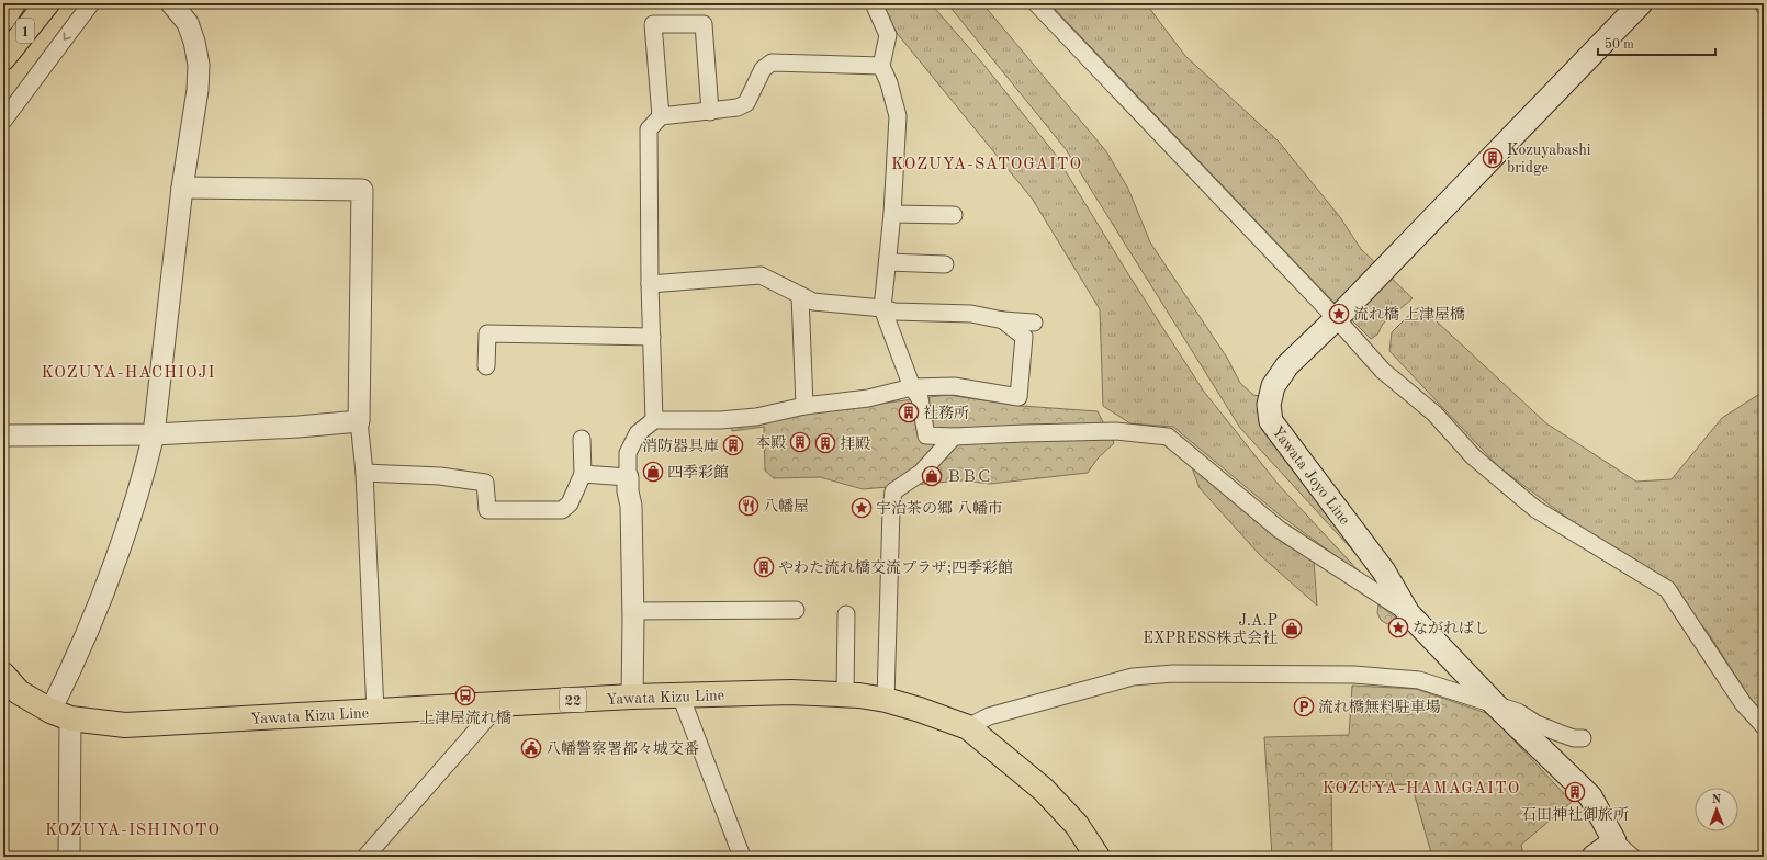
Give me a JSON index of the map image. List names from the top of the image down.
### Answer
{
  "streets": {
    "main road": [
      "1",
      "Yawata Joyo Line",
      "Yawata Kizu Line",
      "22"
    ]
  },
  "districts": [
    "KOZUYA-SATOGAITO",
    "KOZUYA-HACHIOJI",
    "KOZUYA-HAMAGAITO",
    "KOZUYA-ISHINOTO"
  ],
  "places": {
    "building": [
      "Kozuyabashi bridge",
      "社務所",
      "本殿",
      "拝殿",
      "消防器具庫",
      "やわた流れ橋交流プラザ;四季彩館",
      "石田神社御旅所"
    ],
    "place": ["流れ橋 上津屋橋", "宇治茶の郷 八幡市", "ながればし"],
    "shop": ["四季彩館", "ＢＢＣ", "J.A.P EXPRESS株式会社"],
    "restaurant": ["八幡屋"],
    "bus stop": ["上津屋流れ橋"],
    "parking": ["流れ橋無料駐車場"],
    "public building": ["八幡警察署都々城交番"]
  },
  "scale_bar": "50 m",
  "north": "top"
}
